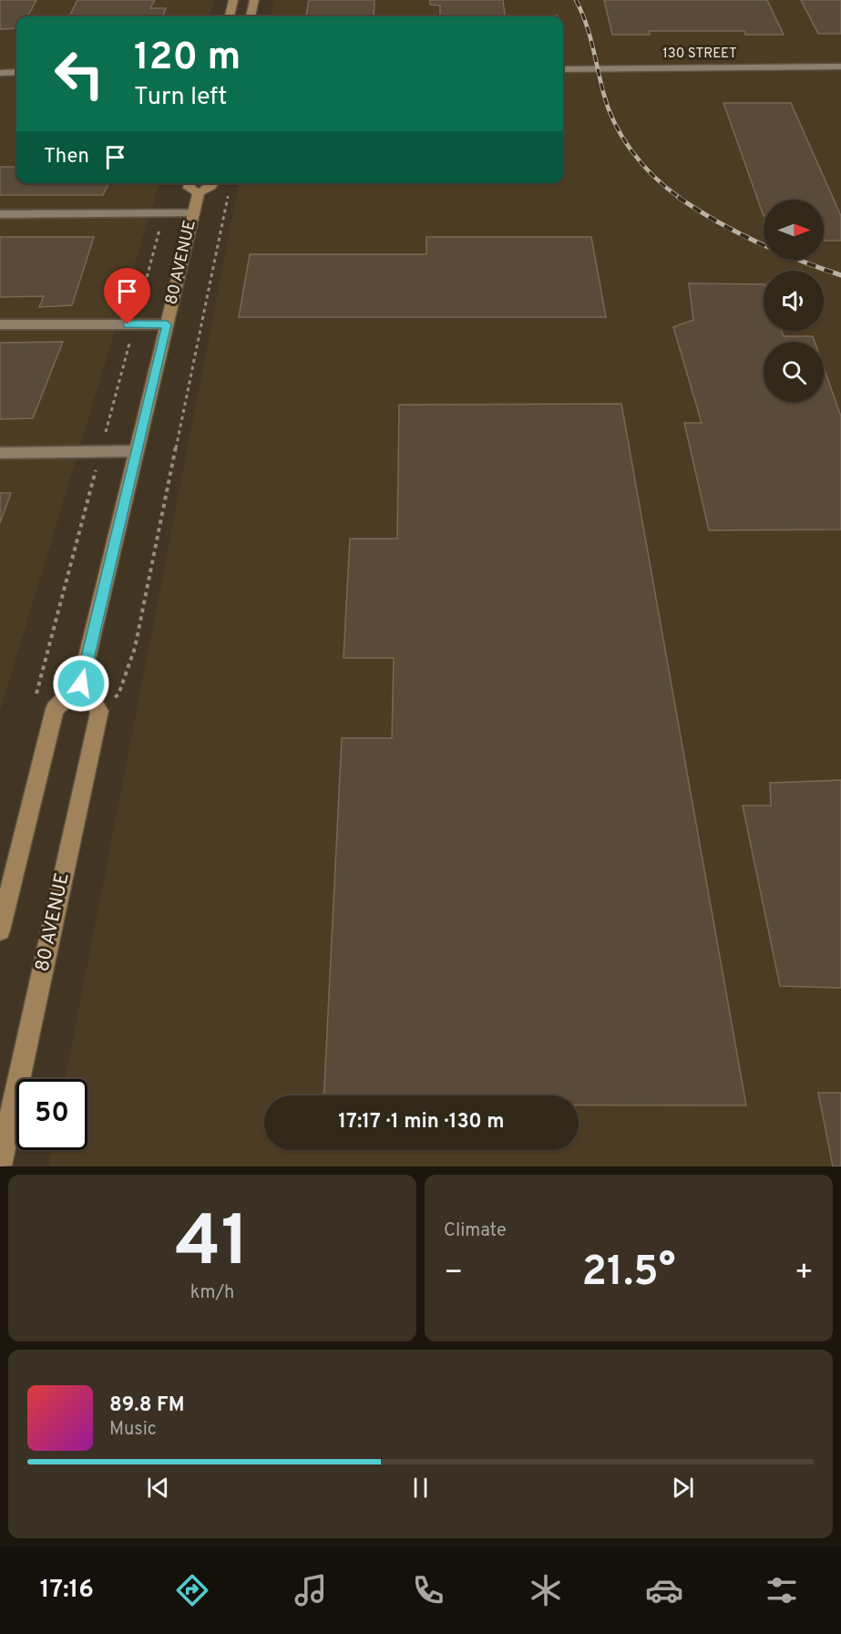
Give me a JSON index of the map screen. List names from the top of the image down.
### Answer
{
  "streets": {
    "main road": ["80 AVENUE"],
    "street": ["130 STREET"]
  },
  "north": "right",
  "page": {
    "turn": ["120 m", "Turn left"],
    "then": "Then",
    "limit": "50",
    "trip": "17:17 · 1 min · 130 m",
    "tile": [
      ["41", "km/h"],
      "Climate"
    ],
    "heat": ["−", "21.5°", "+"],
    "song": ["89.8 FM", "Music"],
    "tabs": "17:16"
  }
}
